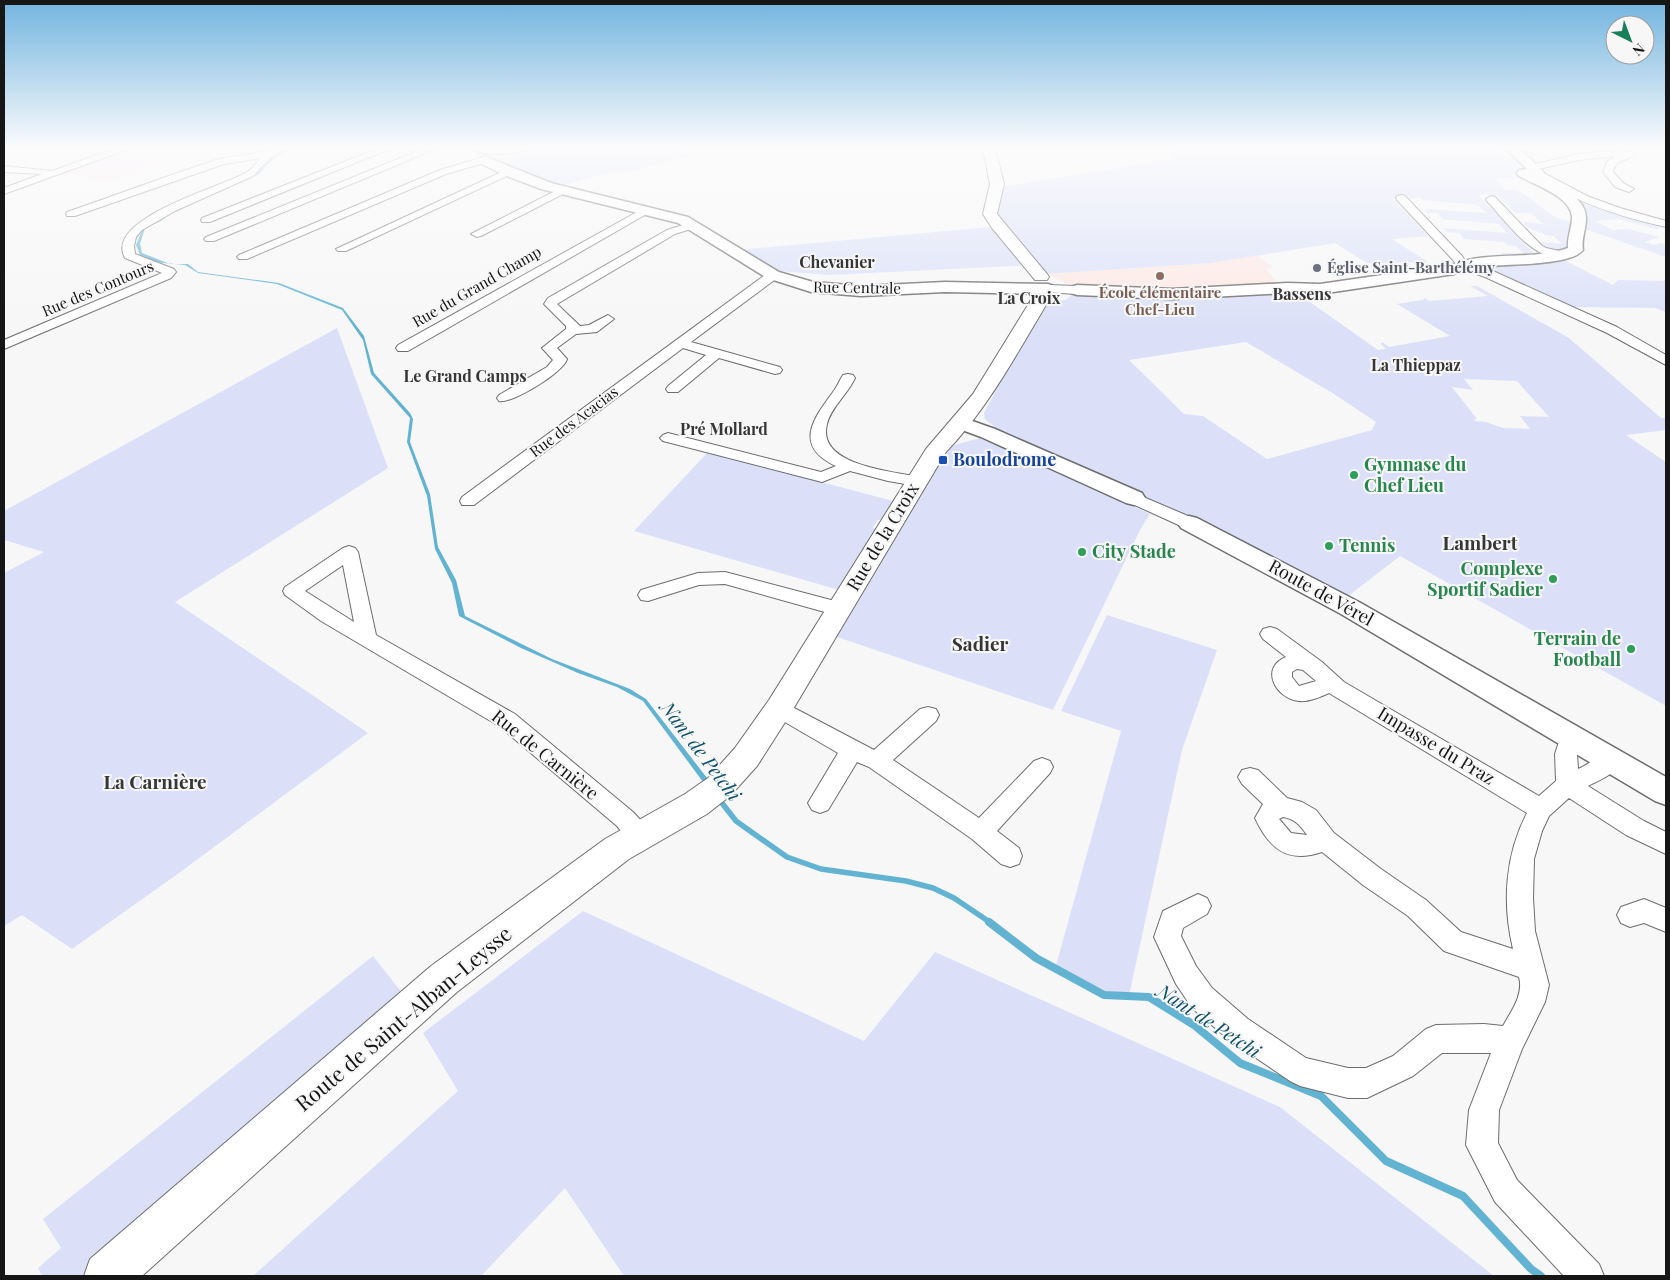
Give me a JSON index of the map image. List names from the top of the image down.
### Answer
{
  "streets": {
    "main road": ["Rue de la Croix", "Route de Saint-Alban-Leysse"],
    "street": [
      "Rue du Grand Champ",
      "Rue Centrale",
      "Rue des Contours",
      "Rue des Acacias",
      "Route de Vérel",
      "Impasse du Praz",
      "Rue de Carnière"
    ]
  },
  "crossings": [
    ["Rue du Grand Champ", "Rue Centrale"],
    ["Rue Centrale", "Rue des Acacias"],
    ["Rue Centrale", "Rue de la Croix"],
    ["Rue de la Croix", "Route de Vérel"],
    ["Rue de la Croix", "Route de Saint-Alban-Leysse"],
    ["Rue de Carnière", "Route de Saint-Alban-Leysse"]
  ],
  "districts": [
    "Chevanier",
    "Bassens",
    "La Croix",
    "La Thieppaz",
    "Le Grand Camps",
    "Pré Mollard",
    "Lambert",
    "Sadier",
    "La Carnière"
  ],
  "water": ["Nant de Petchi"],
  "places": {
    "other": [
      "Église Saint-Barthélémy",
      "École élémentaire Chef-Lieu",
      "Gymnase du Chef Lieu",
      "Tennis",
      "City Stade",
      "Complexe Sportif Sadier",
      "Terrain de Football"
    ],
    "transit": ["Boulodrome"]
  },
  "north": "bottom right"
}
